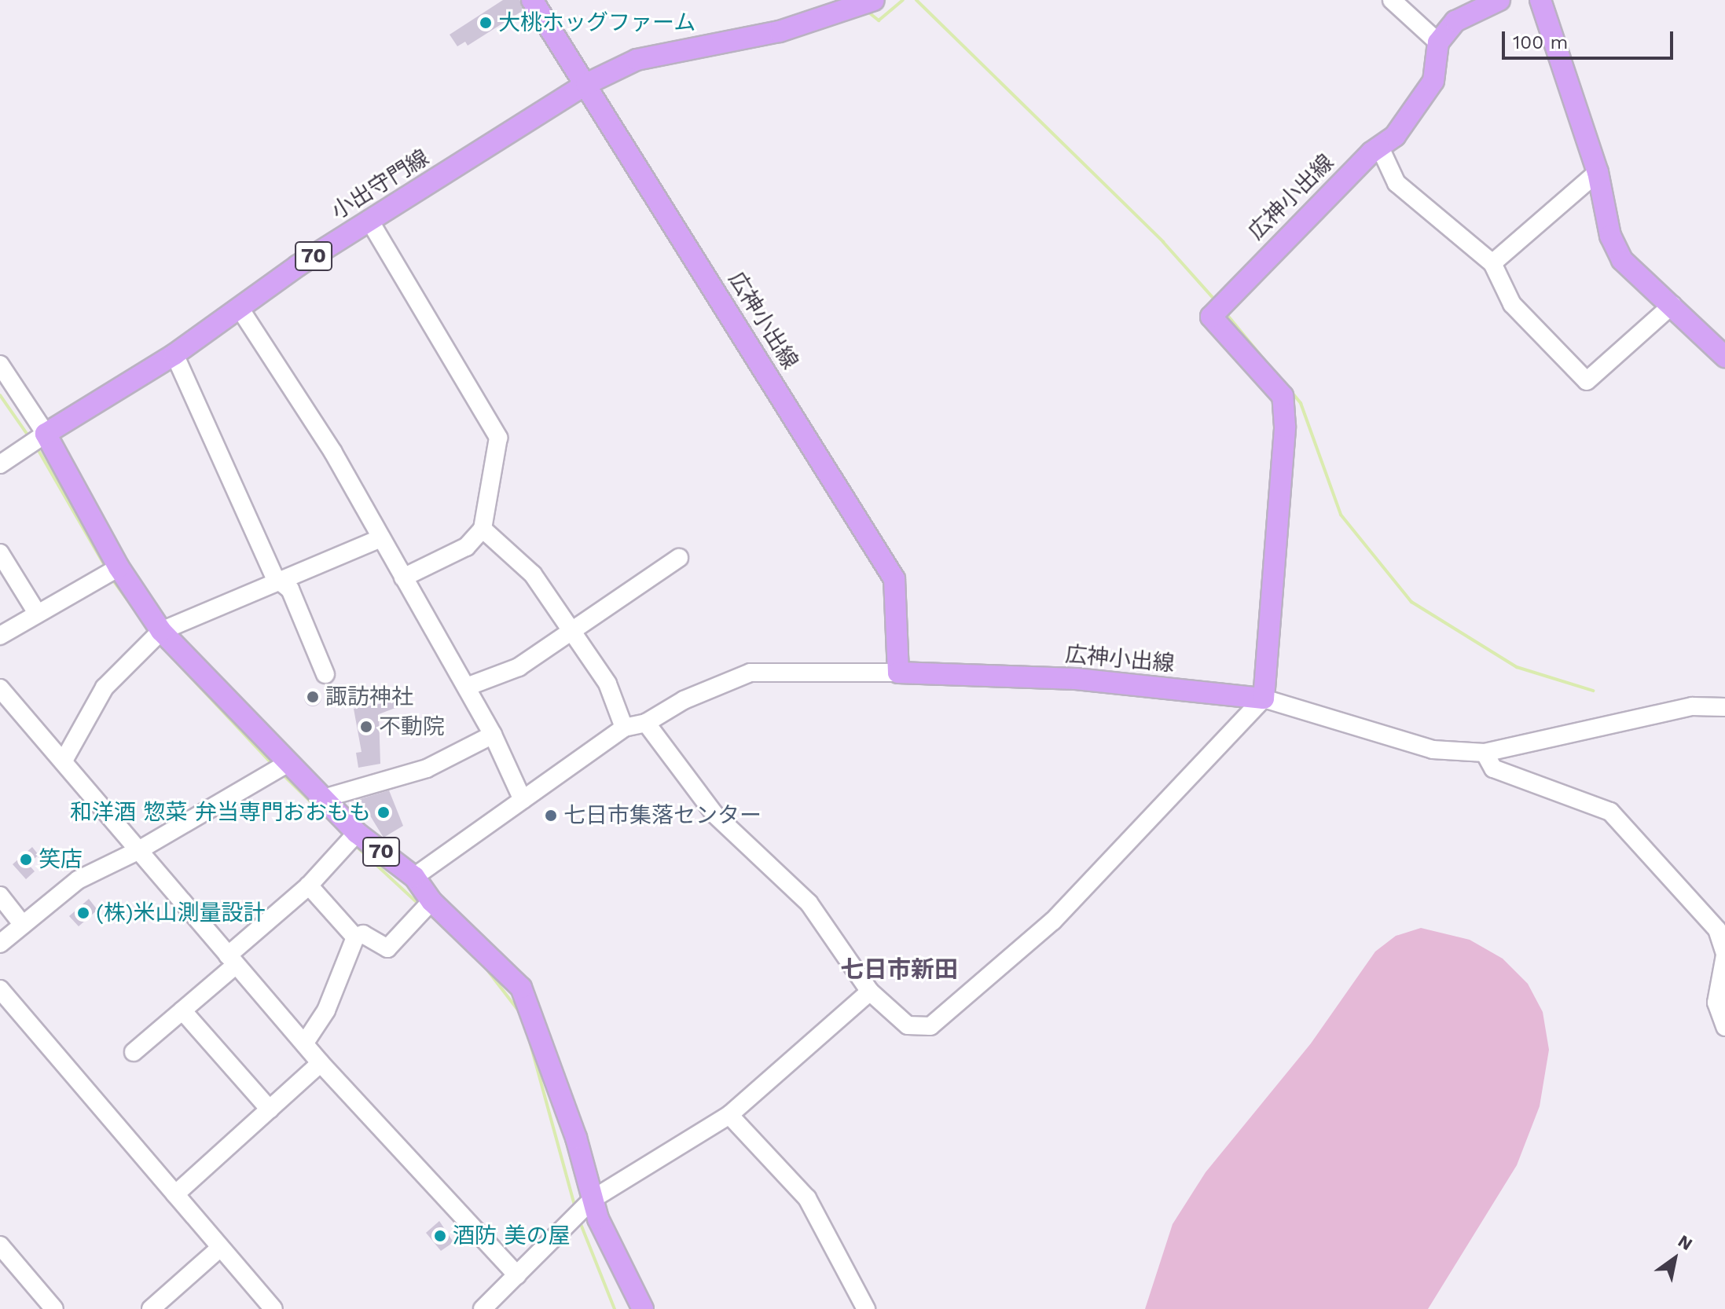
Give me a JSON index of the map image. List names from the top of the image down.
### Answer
{
  "streets": {
    "main road": ["小出守門線", "広神小出線", "70"]
  },
  "crossings": [
    ["小出守門線", "広神小出線"],
    ["小出守門線", "70"],
    ["広神小出線", "70"]
  ],
  "districts": ["七日市新田"],
  "places": [
    "大桃ホッグファーム",
    "諏訪神社",
    "不動院",
    "和洋酒 惣菜 弁当専門おおもも",
    "七日市集落センター",
    "笑店",
    "(株)米山測量設計",
    "酒防 美の屋"
  ],
  "scale_bar": "100 m",
  "north": "top right"
}
